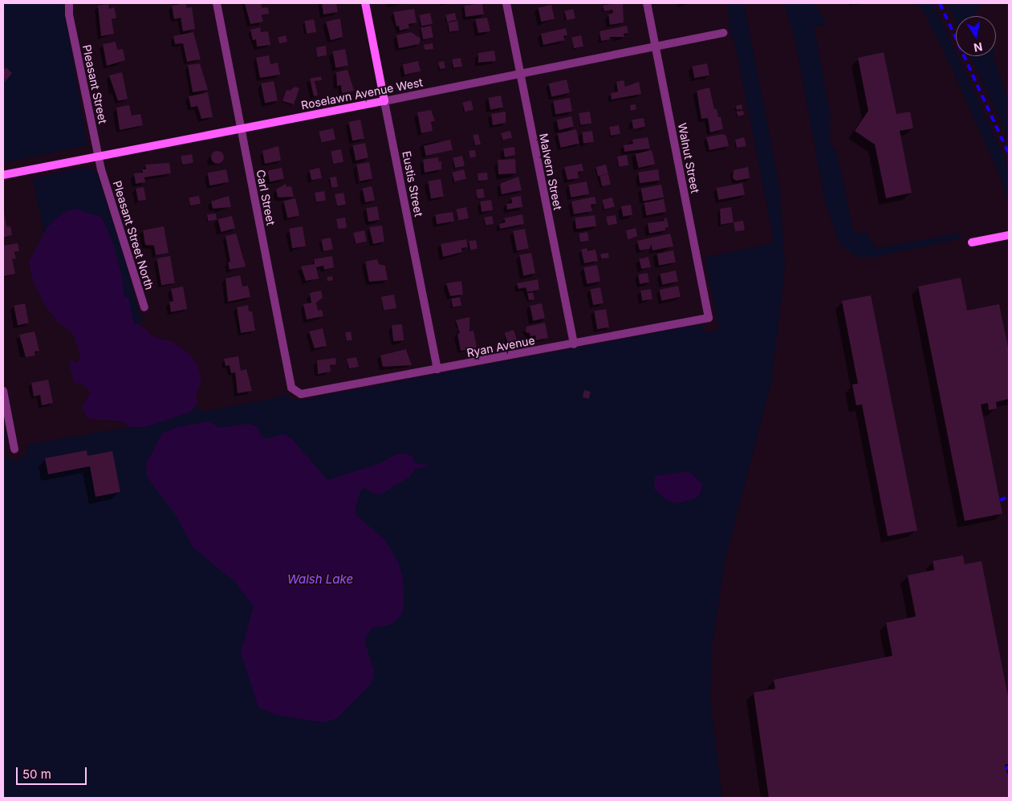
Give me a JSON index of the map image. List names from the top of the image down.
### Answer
{
  "streets": {
    "street": [
      "Pleasant Street",
      "Roselawn Avenue West",
      "Walnut Street",
      "Malvern Street",
      "Eustis Street",
      "Carl Street",
      "Pleasant Street North",
      "Ryan Avenue"
    ]
  },
  "crossings": [
    ["Pleasant Street", "Roselawn Avenue West"],
    ["Pleasant Street", "Pleasant Street North"],
    ["Roselawn Avenue West", "Walnut Street"],
    ["Roselawn Avenue West", "Malvern Street"],
    ["Roselawn Avenue West", "Eustis Street"],
    ["Roselawn Avenue West", "Carl Street"],
    ["Walnut Street", "Ryan Avenue"],
    ["Malvern Street", "Ryan Avenue"],
    ["Eustis Street", "Ryan Avenue"],
    ["Carl Street", "Ryan Avenue"]
  ],
  "water": ["Walsh Lake"],
  "scale_bar": "50 m",
  "north": "bottom"
}
